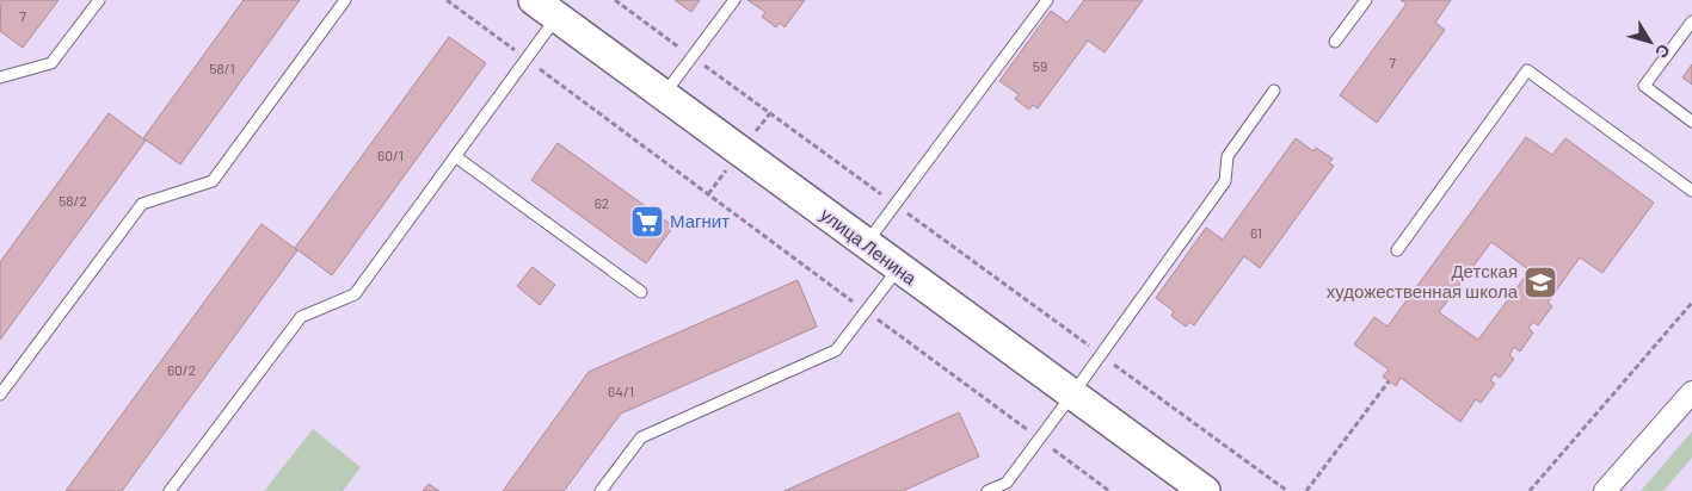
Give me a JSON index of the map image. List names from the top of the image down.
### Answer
{
  "streets": {
    "street": ["улица Ленина"]
  },
  "places": {
    "supermarket": ["Магнит"],
    "school or university": ["Детская художественная школа"]
  },
  "house_numbers": [
    "7",
    "7",
    "59",
    "58/1",
    "60/1",
    "58/2",
    "62",
    "61",
    "60/2",
    "64/1"
  ],
  "north": "bottom right"
}
